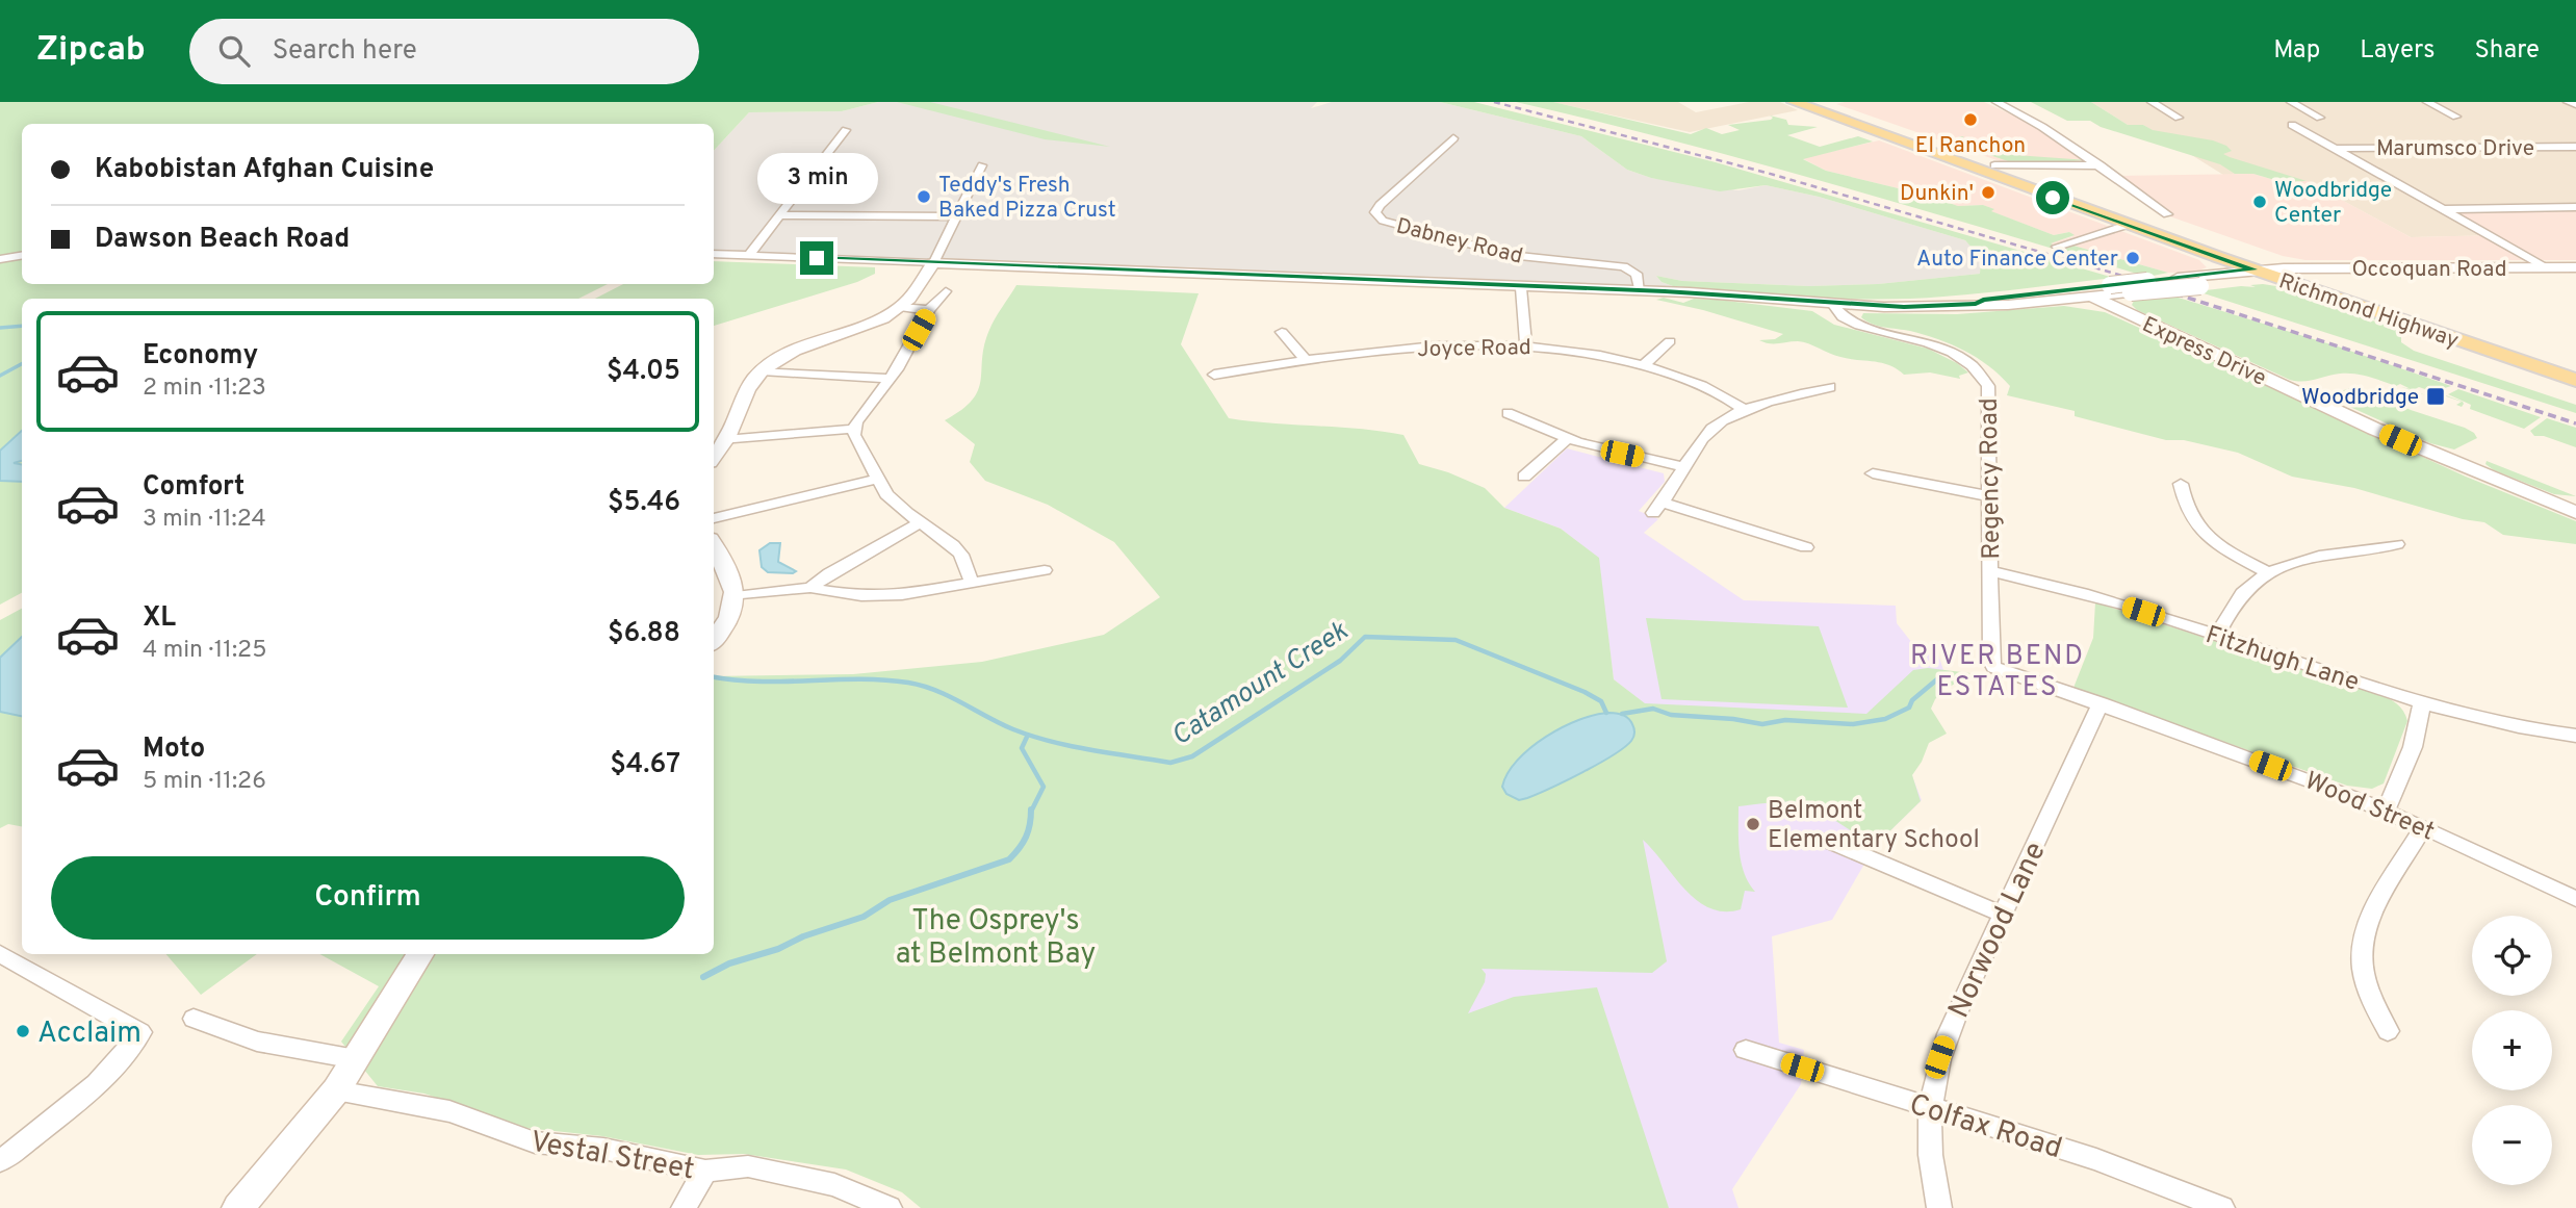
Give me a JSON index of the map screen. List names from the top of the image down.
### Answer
{
  "streets": {
    "main road": ["Richmond Highway"],
    "street": [
      "Marumsco Drive",
      "Dabney Road",
      "Occoquan Road",
      "Joyce Road",
      "Express Drive",
      "Regency Road",
      "Fitzhugh Lane",
      "Wood Street",
      "Norwood Lane",
      "Colfax Road",
      "Vestal Street"
    ]
  },
  "crossings": [
    ["Occoquan Road", "Richmond Highway"],
    ["Occoquan Road", "Express Drive"],
    ["Regency Road", "Fitzhugh Lane"],
    ["Regency Road", "Wood Street"],
    ["Wood Street", "Norwood Lane"],
    ["Norwood Lane", "Colfax Road"]
  ],
  "districts": ["RIVER BEND ESTATES"],
  "water": ["Catamount Creek"],
  "parks": ["The Osprey's at Belmont Bay"],
  "places": {
    "other": [
      "El Ranchon",
      "Dunkin'",
      "Teddy's Fresh Baked Pizza Crust",
      "Woodbridge Center",
      "Auto Finance Center",
      "Belmont Elementary School",
      "Acclaim"
    ],
    "transit": ["Woodbridge"]
  },
  "page": {
    "header": "Zipcab",
    "search": "Search here",
    "nav": ["Map", "Layers", "Share"],
    "banner": ["Kabobistan Afghan Cuisine", "Dawson Beach Road"],
    "bubble": "3 min",
    "list": [
      {
        "name": "Economy",
        "note": "2 min · 11:23",
        "value": "$4.05"
      },
      {
        "name": "Comfort",
        "note": "3 min · 11:24",
        "value": "$5.46"
      },
      {
        "name": "XL",
        "note": "4 min · 11:25",
        "value": "$6.88"
      },
      {
        "name": "Moto",
        "note": "5 min · 11:26",
        "value": "$4.67"
      }
    ],
    "buttons": "Confirm",
    "map_buttons": ["+", "−"]
  }
}
